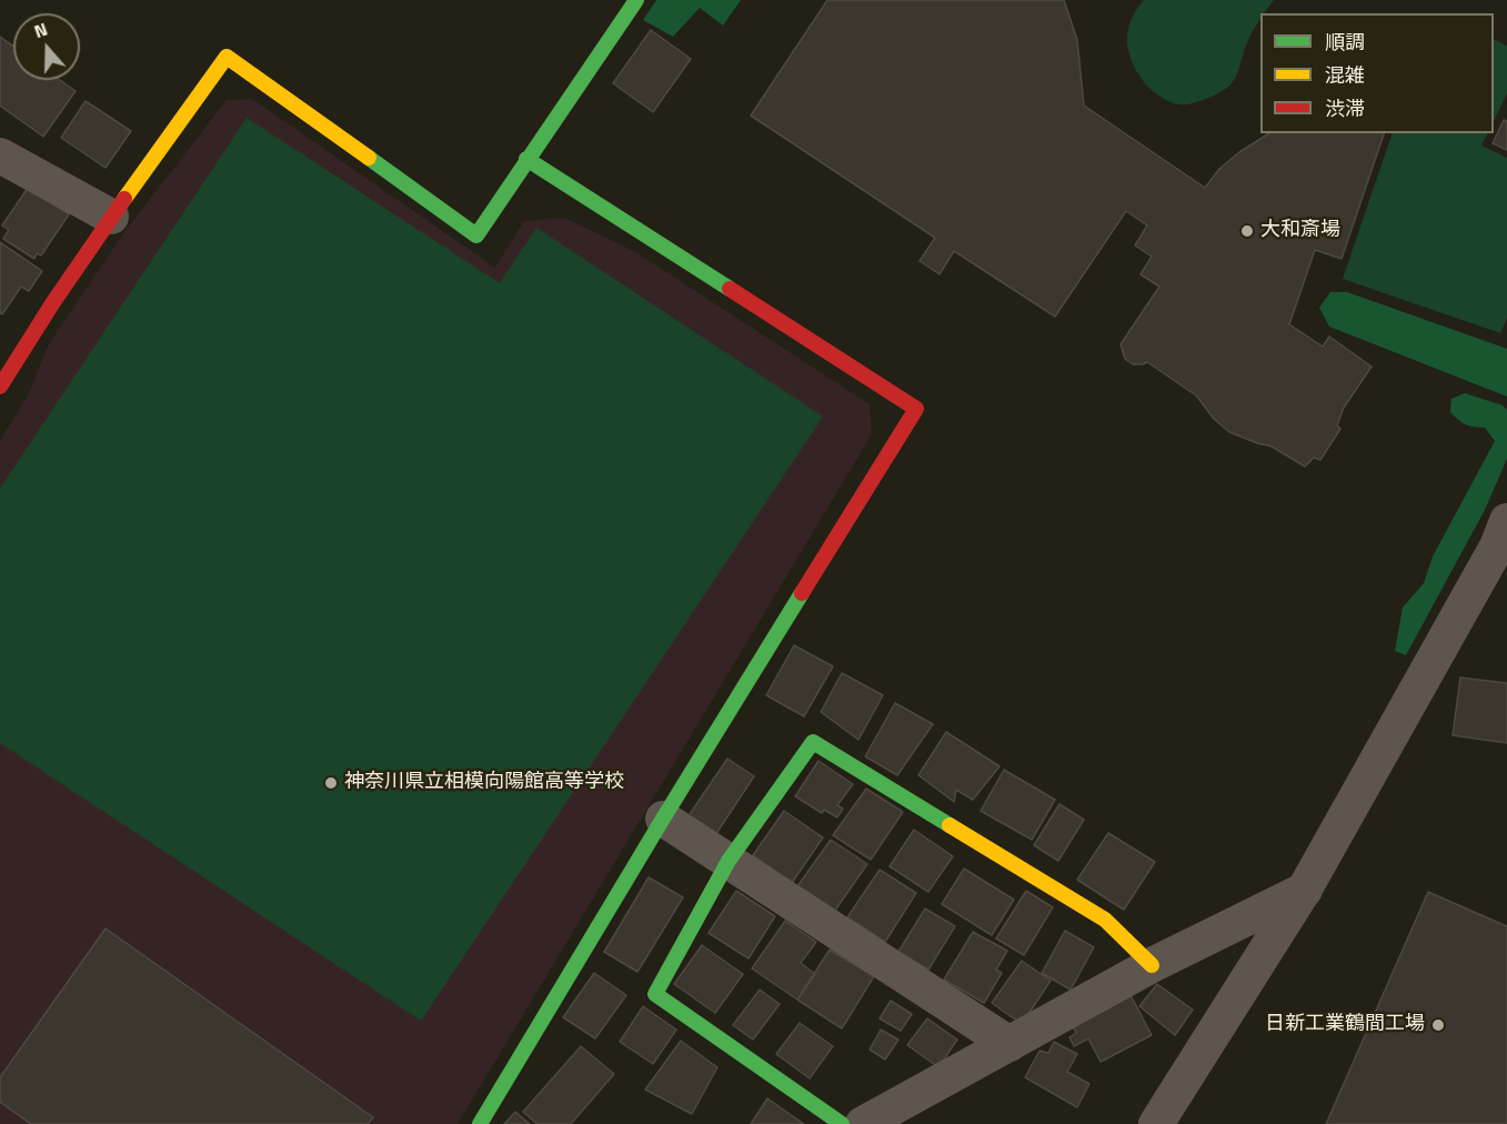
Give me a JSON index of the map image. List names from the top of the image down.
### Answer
{
  "places": ["大和斎場", "神奈川県立相模向陽館高等学校", "日新工業鶴間工場"],
  "legend": ["順調", "混雑", "渋滞"],
  "north": "top"
}
